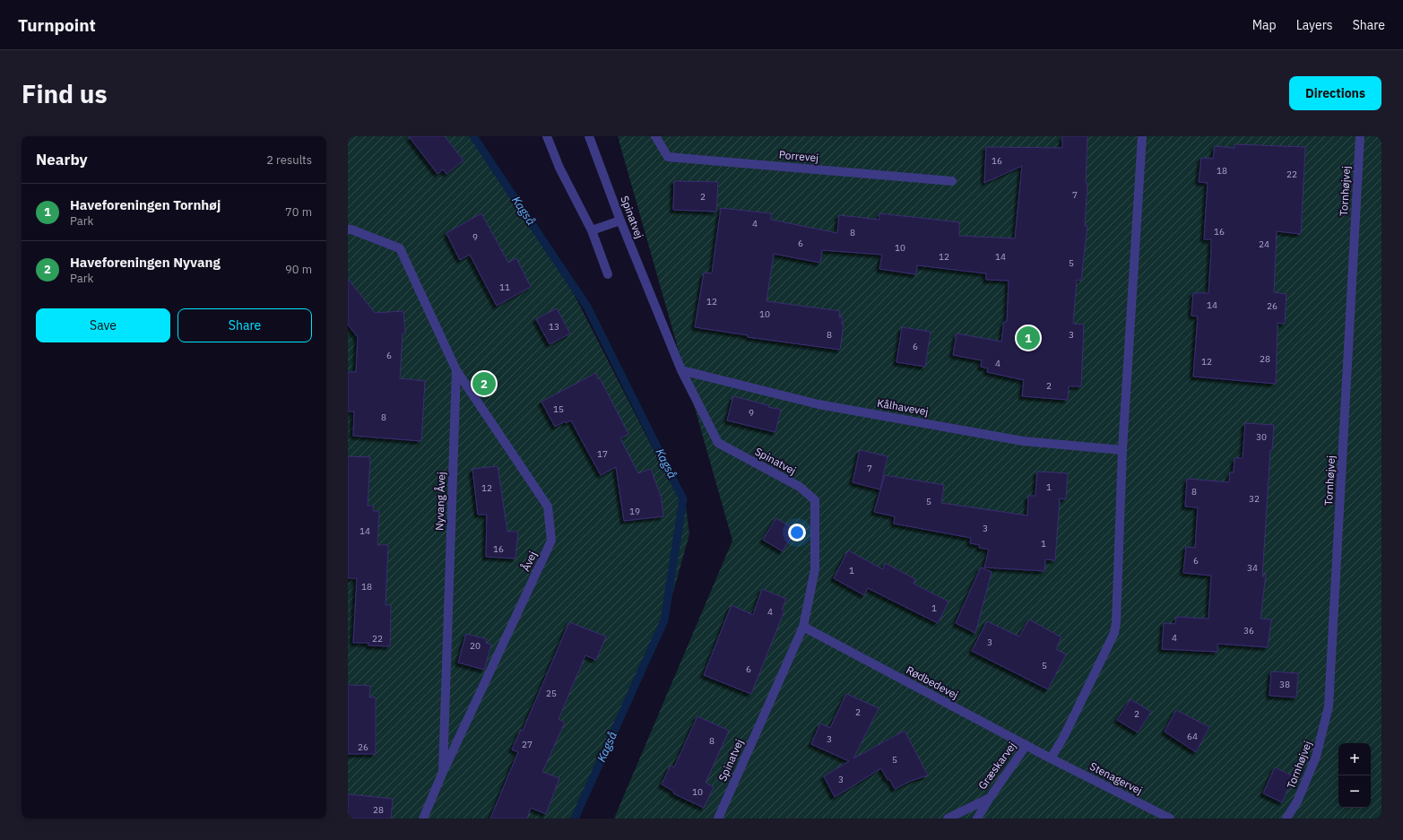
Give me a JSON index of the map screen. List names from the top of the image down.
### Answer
{
  "streets": {
    "lane": [
      "Porrevej",
      "Tornhøjvej",
      "Spinatvej",
      "Kålhavevej",
      "Nyvang Åvej",
      "Åvej",
      "Rødbedevej",
      "Græskarvej",
      "Stenagervej"
    ]
  },
  "crossings": [
    ["Spinatvej", "Kålhavevej"],
    ["Spinatvej", "Rødbedevej"],
    ["Nyvang Åvej", "Åvej"],
    ["Rødbedevej", "Græskarvej"],
    ["Rødbedevej", "Stenagervej"]
  ],
  "water": ["Kagså"],
  "house_numbers": [
    "16",
    "18",
    "22",
    "7",
    "2",
    "4",
    "16",
    "8",
    "9",
    "6",
    "24",
    "10",
    "12",
    "14",
    "5",
    "11",
    "12",
    "14",
    "26",
    "10",
    "13",
    "8",
    "3",
    "6",
    "6",
    "28",
    "12",
    "4",
    "2",
    "15",
    "9",
    "8",
    "30",
    "17",
    "7",
    "1",
    "12",
    "8",
    "32",
    "5",
    "19",
    "3",
    "14",
    "1",
    "16",
    "6",
    "34",
    "1",
    "18",
    "1",
    "4",
    "36",
    "4",
    "22",
    "3",
    "20",
    "5",
    "6",
    "38",
    "25",
    "2",
    "2",
    "64",
    "3",
    "8",
    "27",
    "26",
    "5",
    "3",
    "10",
    "28"
  ],
  "page": {
    "header": "Turnpoint",
    "nav": ["Map", "Layers", "Share"],
    "buttons": [
      "Directions",
      ["Save", "Share"]
    ],
    "title": "Find us",
    "heading": ["Nearby", "2 results"],
    "list": [
      {
        "mark": "1",
        "name": "Haveforeningen Tornhøj",
        "note": "Park",
        "value": "70 m"
      },
      {
        "mark": "2",
        "name": "Haveforeningen Nyvang",
        "note": "Park",
        "value": "90 m"
      }
    ],
    "pins": ["1", "2"],
    "map_buttons": ["+", "−"]
  }
}
